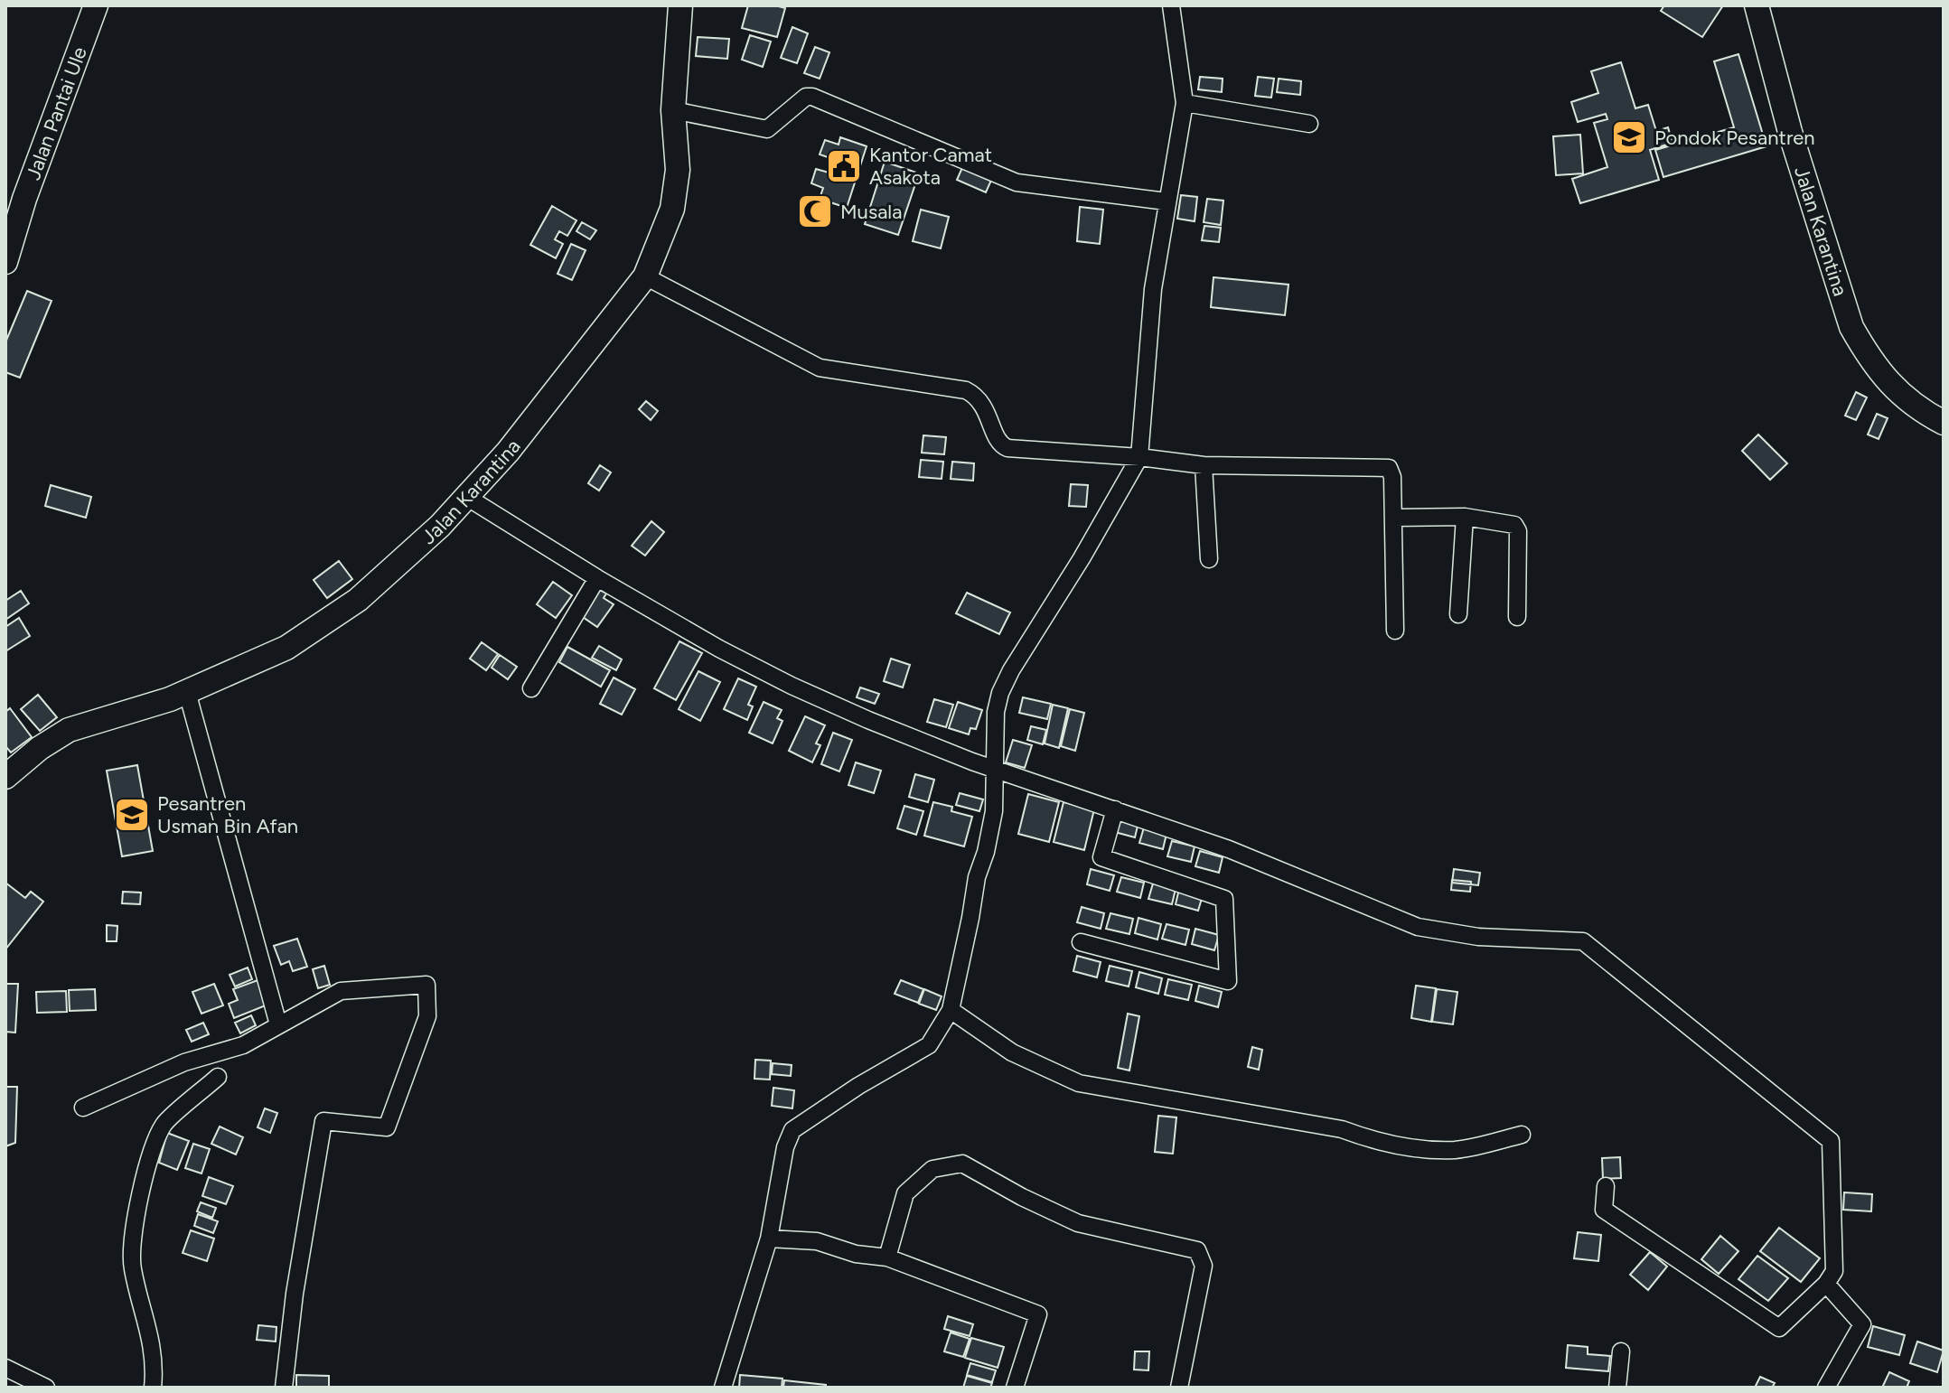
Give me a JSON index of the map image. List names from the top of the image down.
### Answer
{
  "streets": {
    "street": ["Jalan Pantai Ule", "Jalan Karantina"]
  },
  "places": {
    "school or university": ["Pondok Pesantren", "Pesantren Usman Bin Afan"],
    "public building": ["Kantor Camat Asakota"],
    "mosque": ["Musala"]
  }
}
